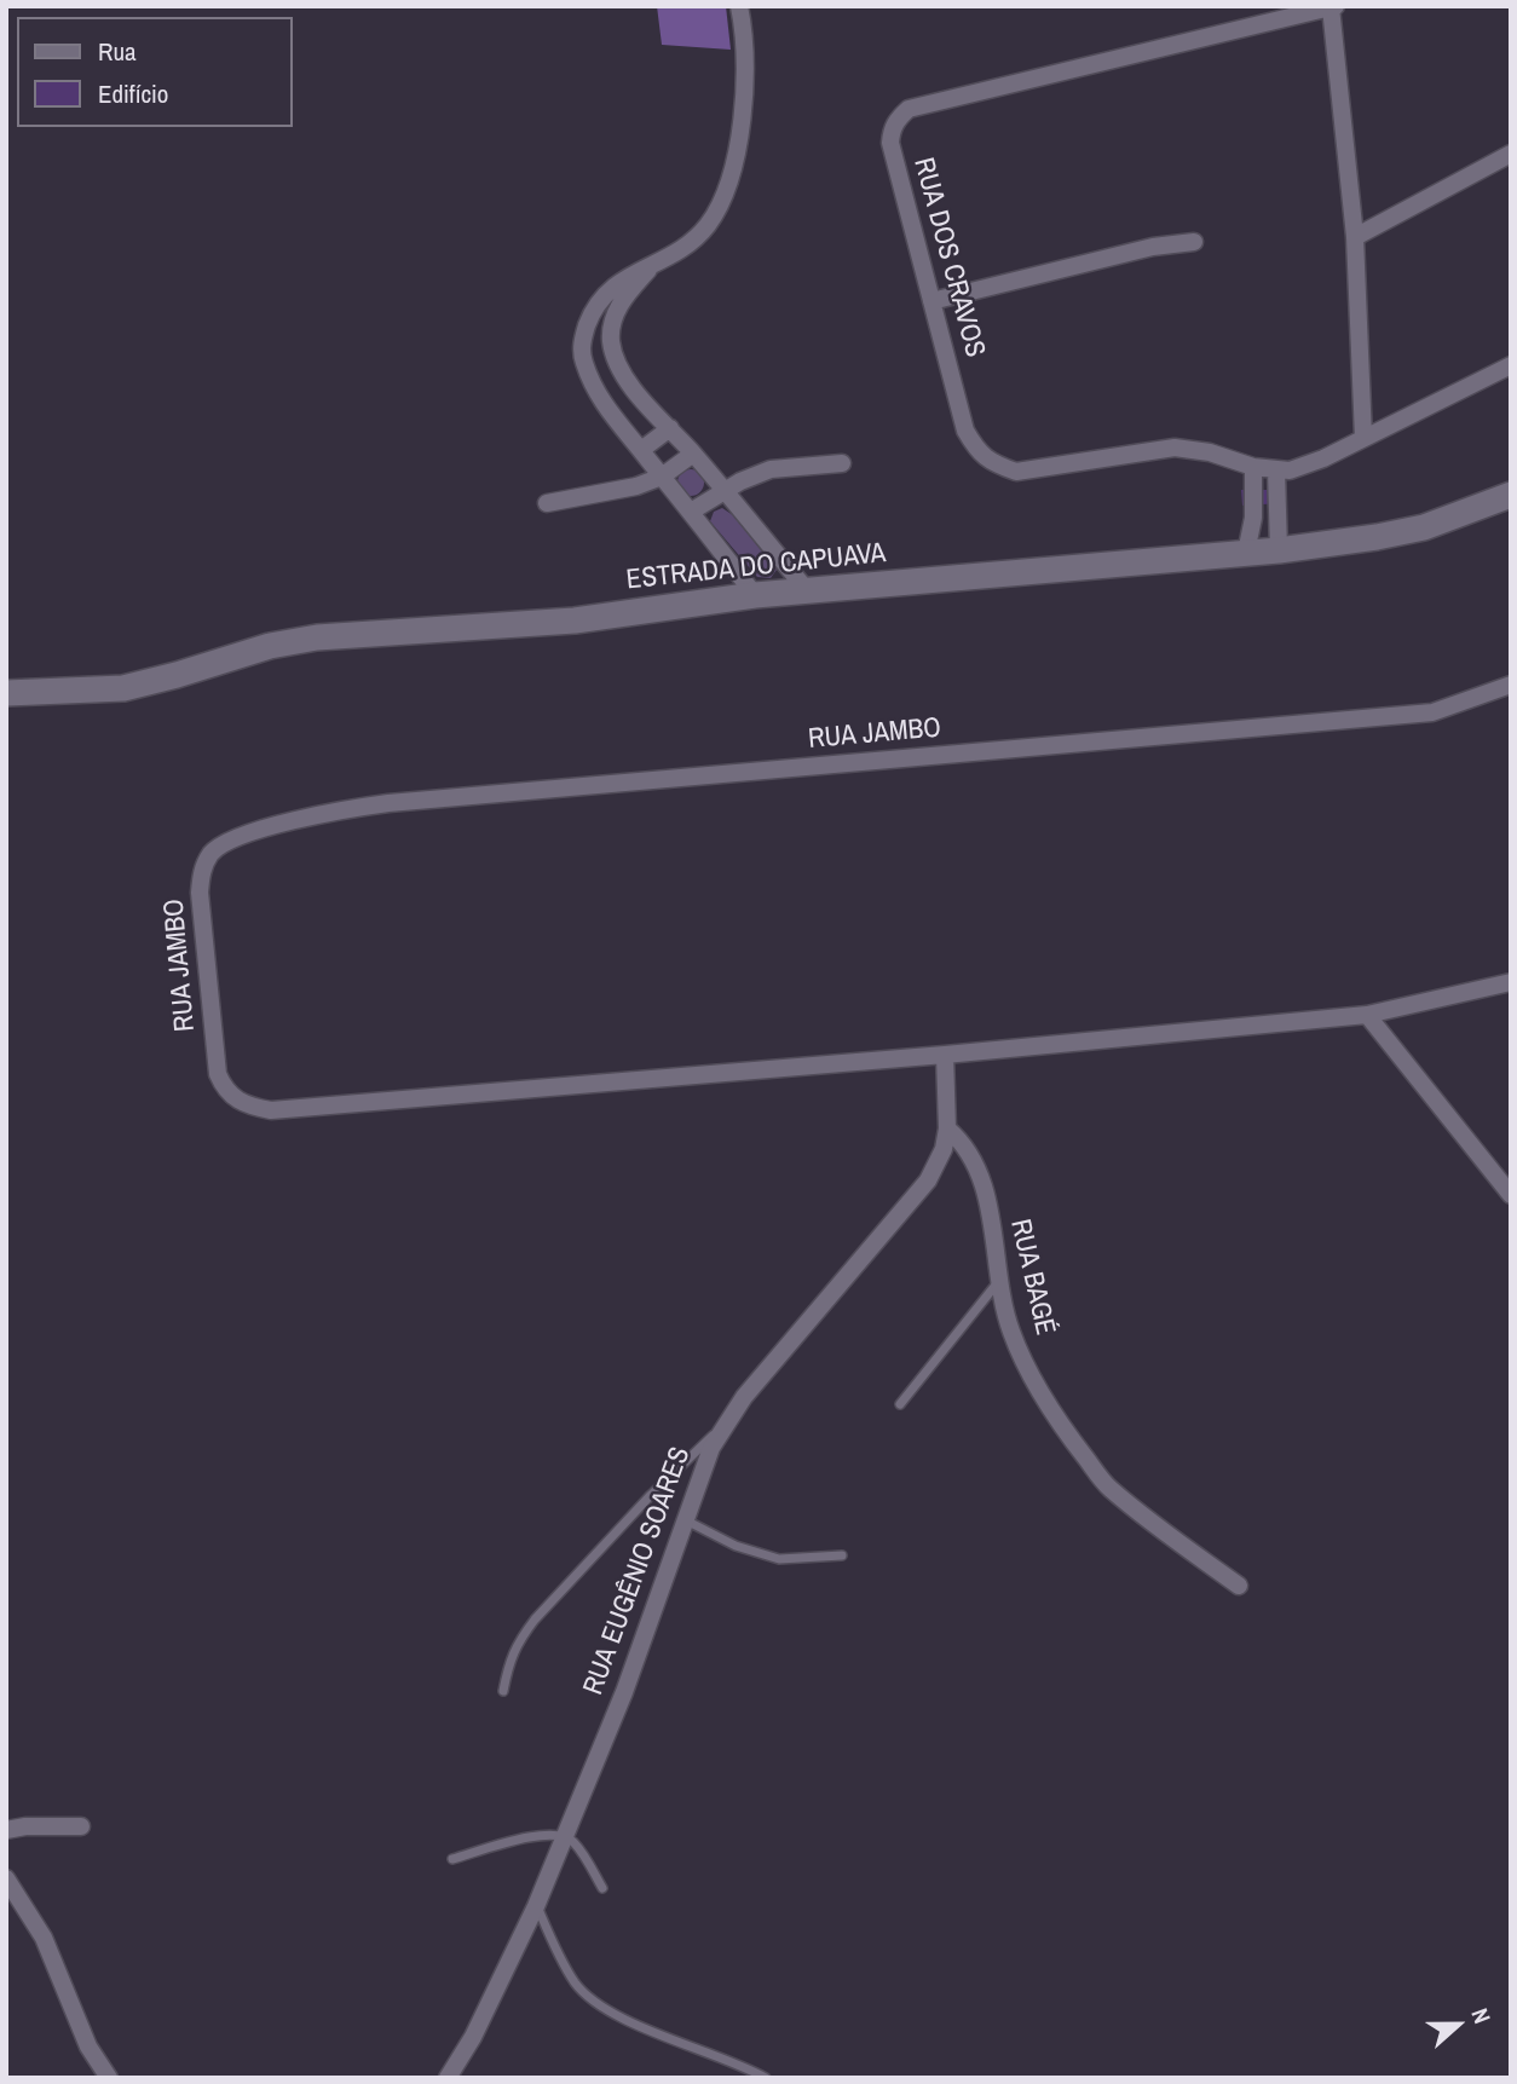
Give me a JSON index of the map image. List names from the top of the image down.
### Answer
{
  "streets": {
    "main road": ["ESTRADA DO CAPUAVA"],
    "street": [
      "RUA DOS CRAVOS",
      "RUA JAMBO",
      "RUA BAGÉ",
      "RUA EUGÊNIO SOARES"
    ]
  },
  "crossings": [
    ["RUA BAGÉ", "RUA EUGÊNIO SOARES"]
  ],
  "legend": ["Rua", "Edifício"],
  "north": "right"
}
